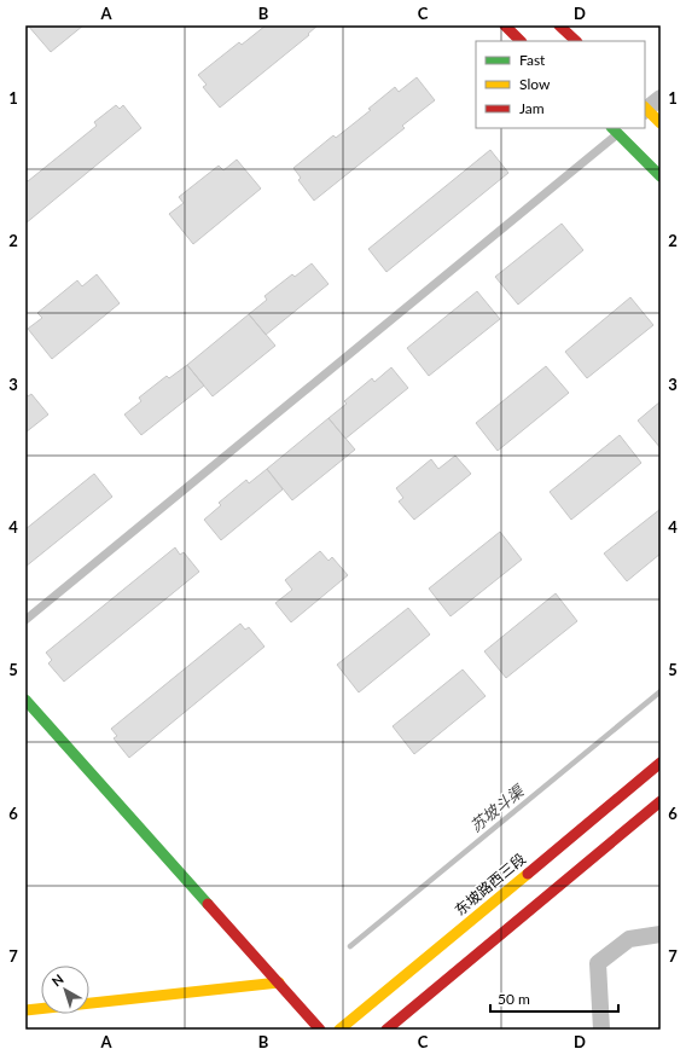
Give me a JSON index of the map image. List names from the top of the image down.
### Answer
{
  "streets": {
    "main road": ["东坡路西三段"]
  },
  "water": ["苏坡斗渠"],
  "legend": ["Fast", "Slow", "Jam"],
  "scale_bar": "50 m",
  "north": "top left",
  "grid": {
    "columns": [
      "A",
      "B",
      "C",
      "D"
    ],
    "rows": [
      "1",
      "2",
      "3",
      "4",
      "5",
      "6",
      "7"
    ]
  }
}
